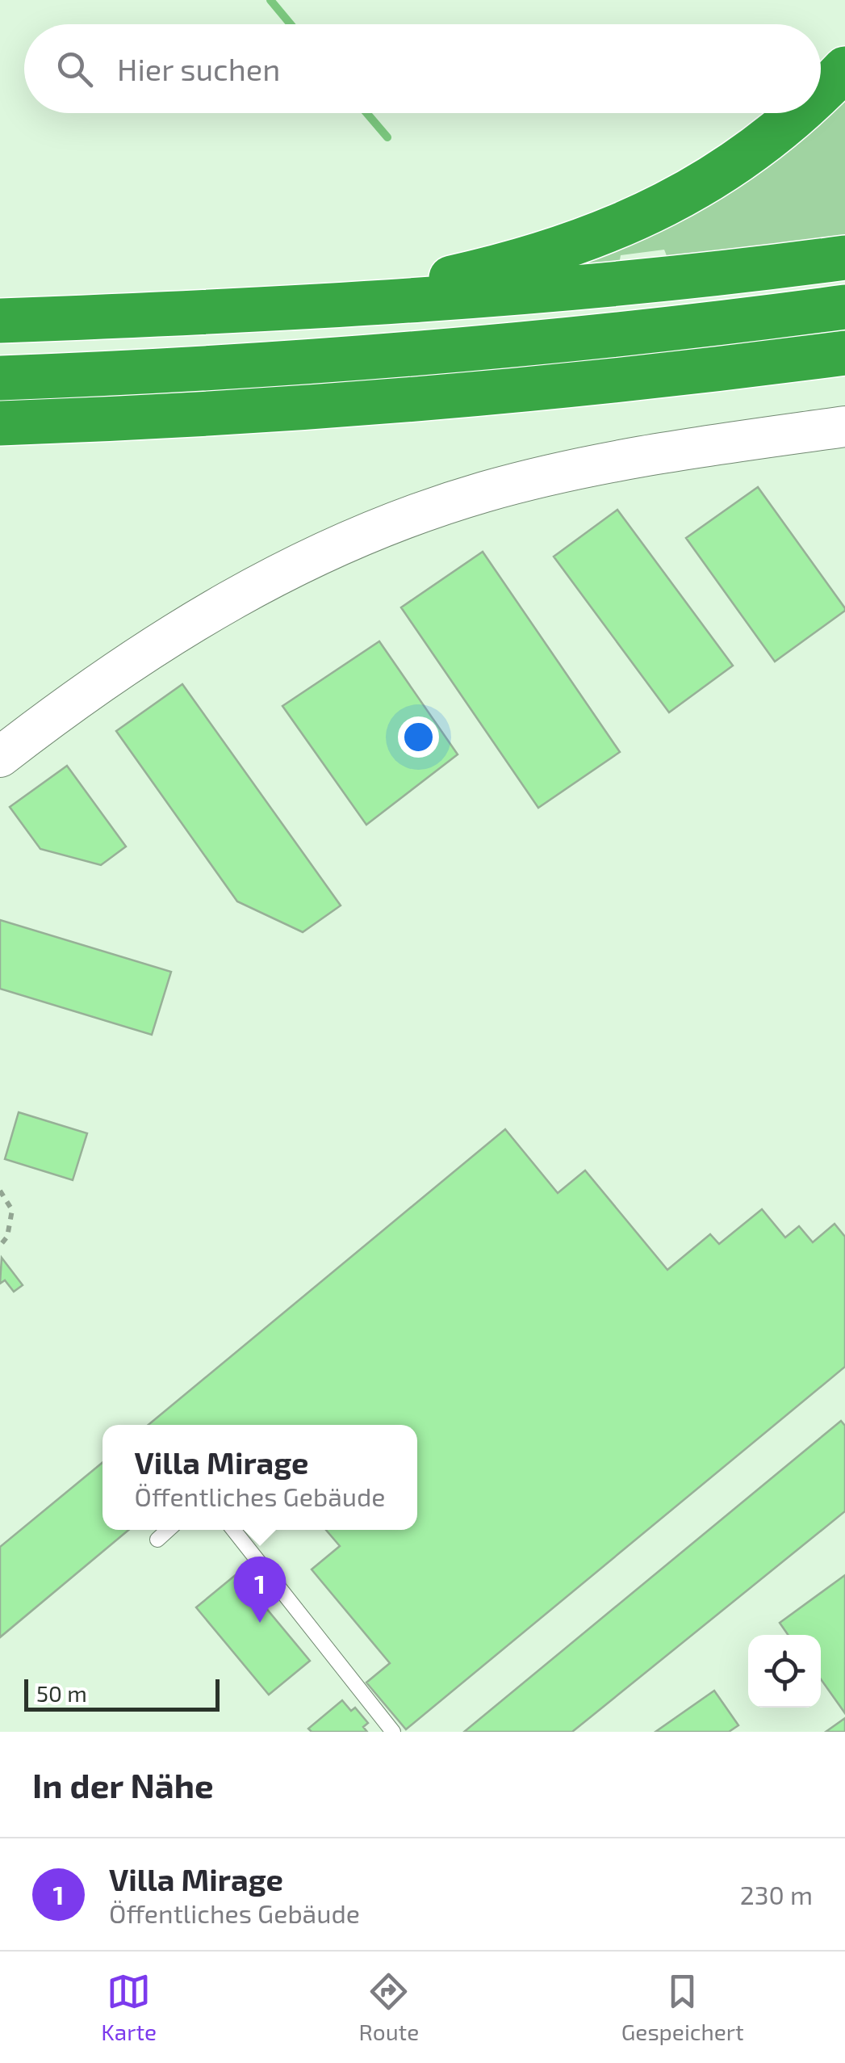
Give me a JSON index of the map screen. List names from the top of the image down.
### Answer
{
  "scale_bar": "50 m",
  "page": {
    "search": "Hier suchen",
    "popup": ["Villa Mirage", "Öffentliches Gebäude"],
    "pins": "1",
    "scale": "50 m",
    "heading": "In der Nähe",
    "list": [
      {
        "mark": "1",
        "name": "Villa Mirage",
        "note": "Öffentliches Gebäude",
        "value": "230 m"
      }
    ],
    "nav": ["Karte", "Route", "Gespeichert"]
  }
}
